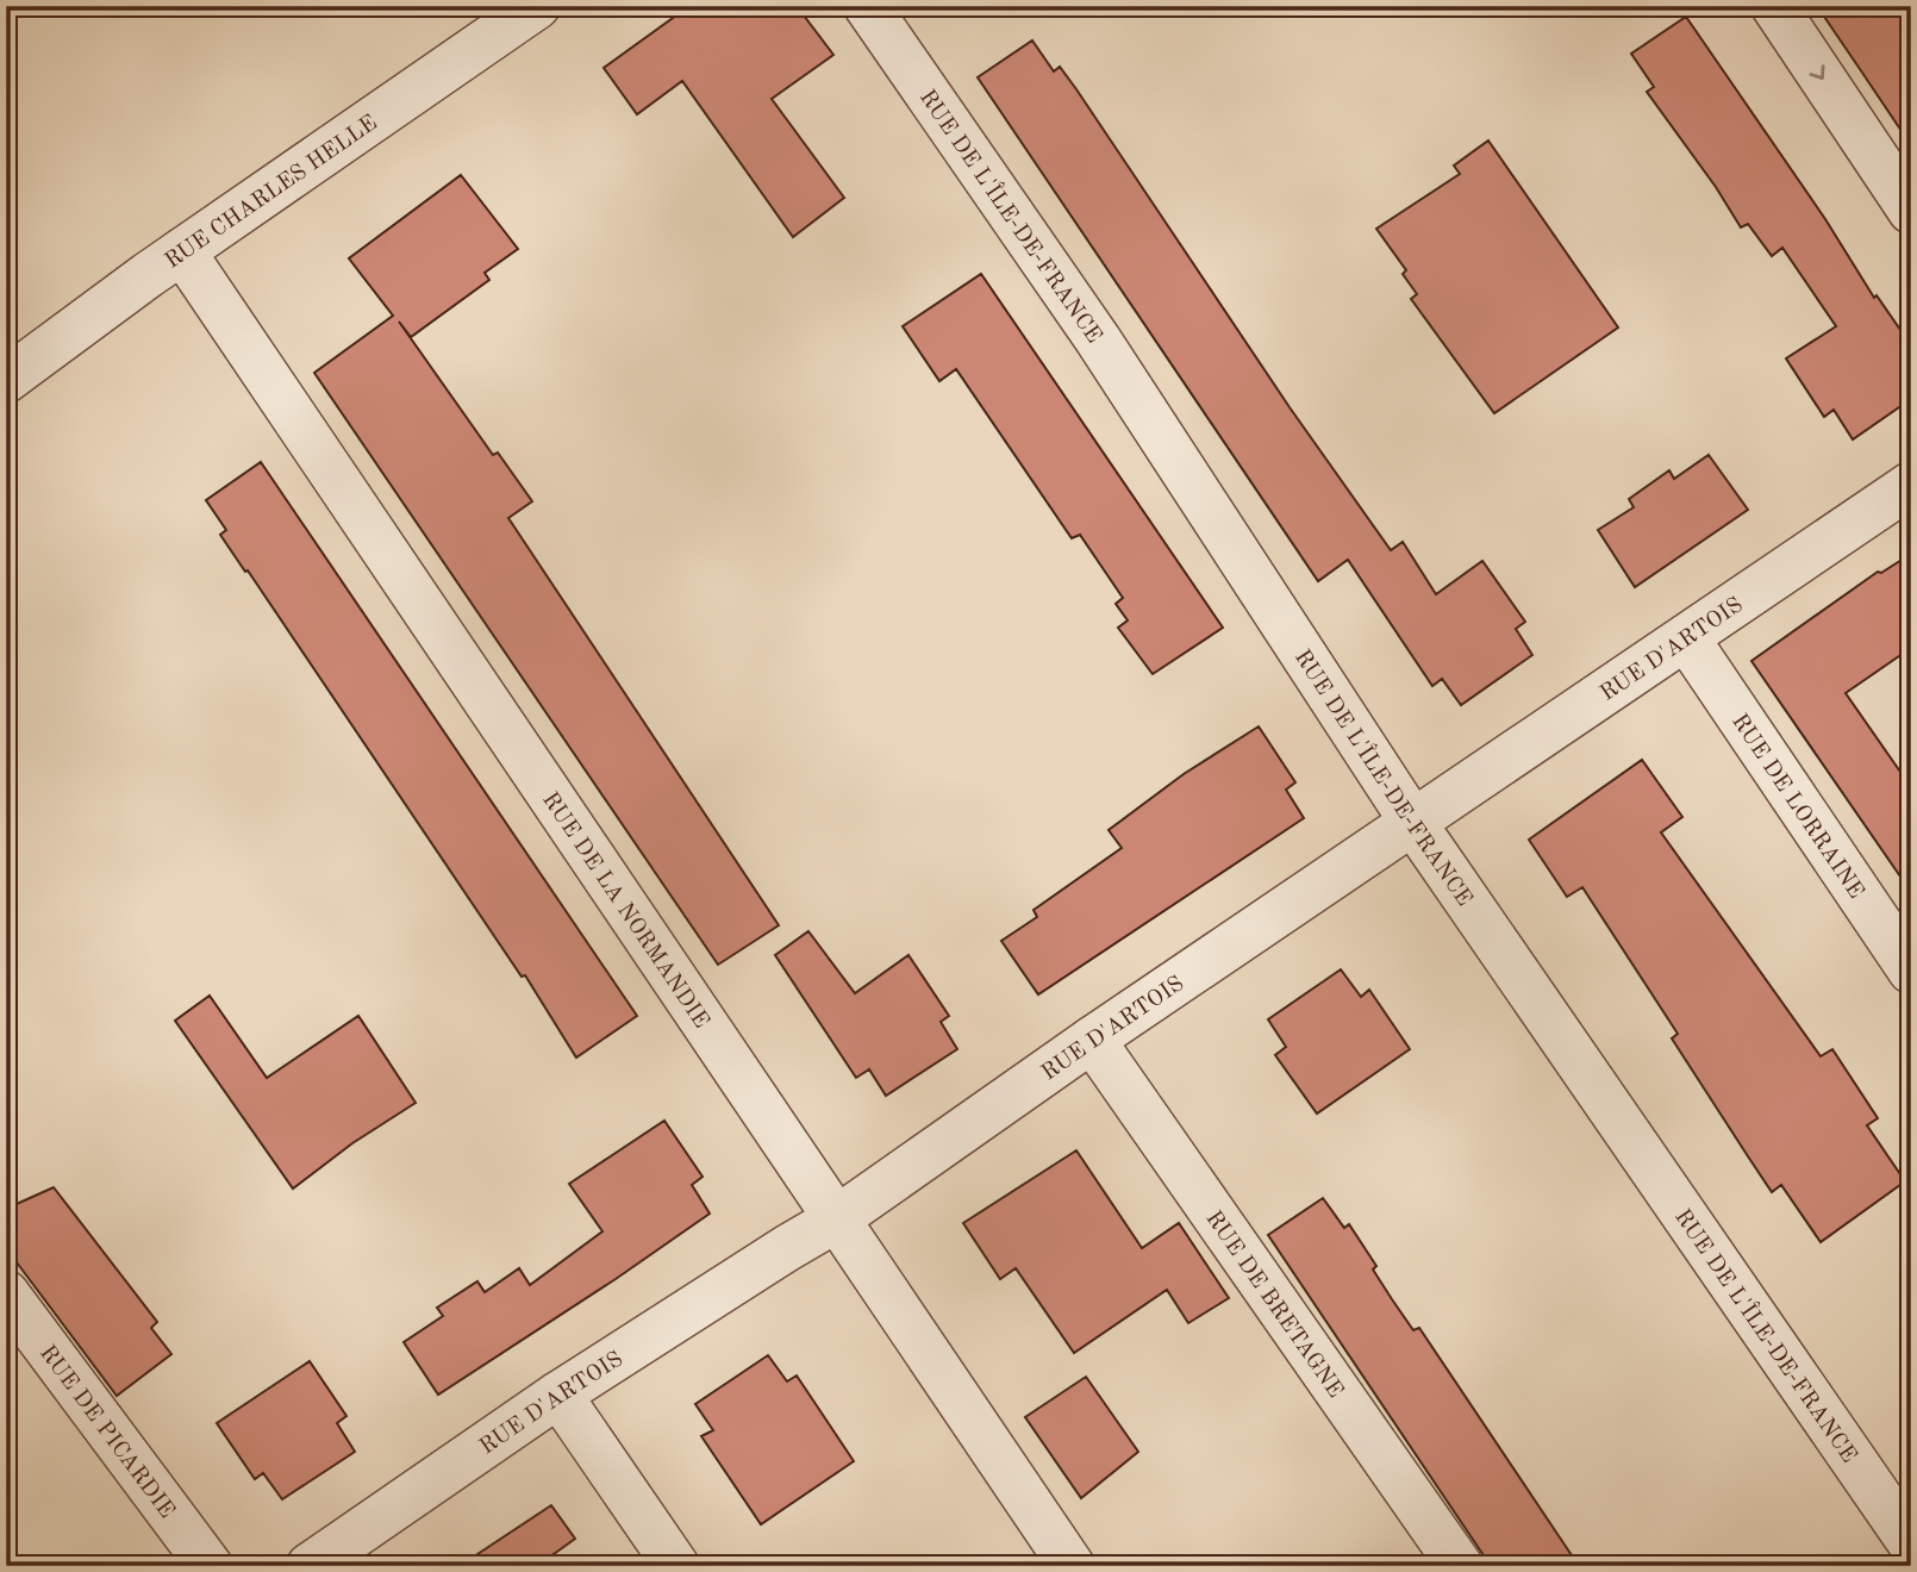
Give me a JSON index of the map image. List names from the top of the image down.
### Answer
{
  "streets": {
    "street": [
      "RUE CHARLES HELLE",
      "RUE DE L'ÎLE-DE-FRANCE",
      "RUE D'ARTOIS",
      "RUE DE LORRAINE",
      "RUE DE LA NORMANDIE",
      "RUE DE BRETAGNE",
      "RUE DE PICARDIE"
    ]
  },
  "crossings": [
    ["RUE CHARLES HELLE", "RUE DE LA NORMANDIE"],
    ["RUE DE L'ÎLE-DE-FRANCE", "RUE D'ARTOIS"],
    ["RUE D'ARTOIS", "RUE DE LORRAINE"],
    ["RUE D'ARTOIS", "RUE DE LA NORMANDIE"],
    ["RUE D'ARTOIS", "RUE DE BRETAGNE"]
  ]
}
